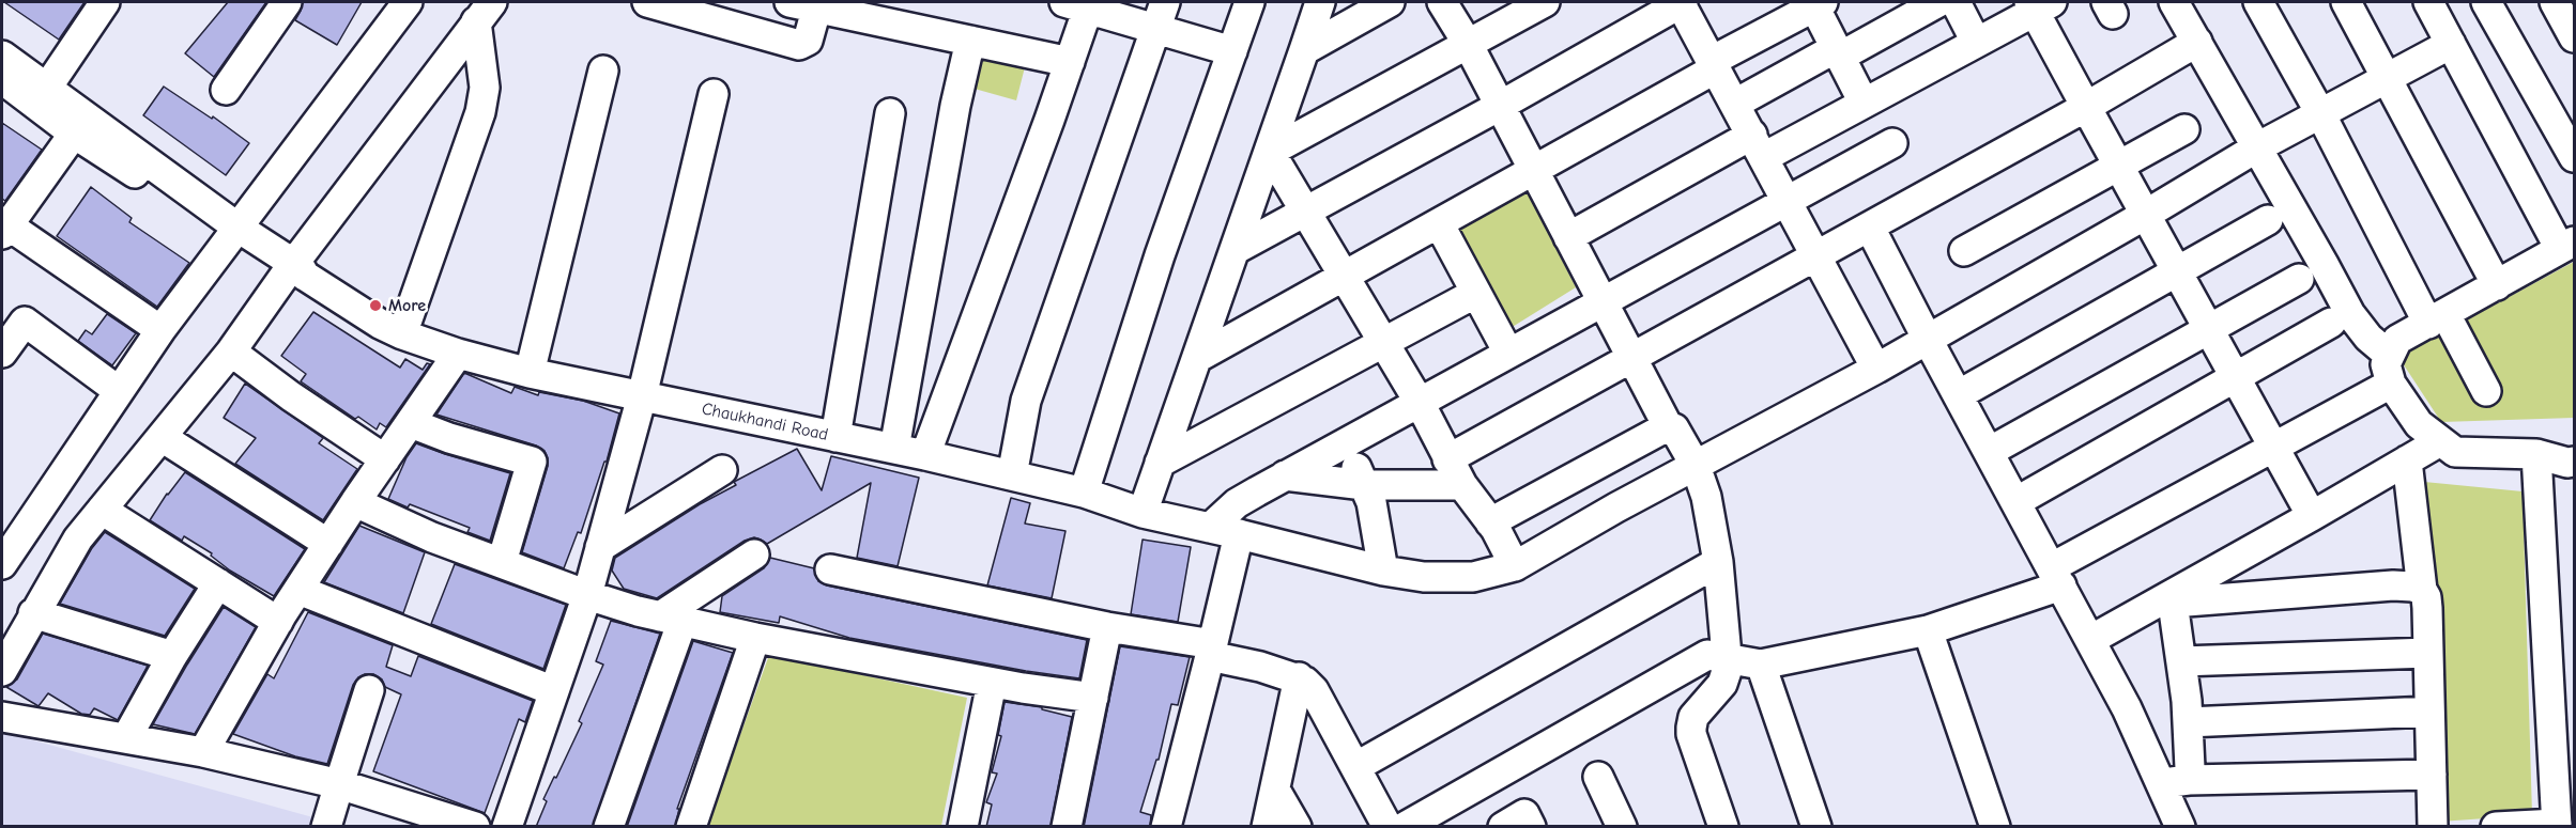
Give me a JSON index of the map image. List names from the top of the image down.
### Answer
{
  "streets": {
    "street": ["Chaukhandi Road"]
  },
  "places": ["More"]
}
